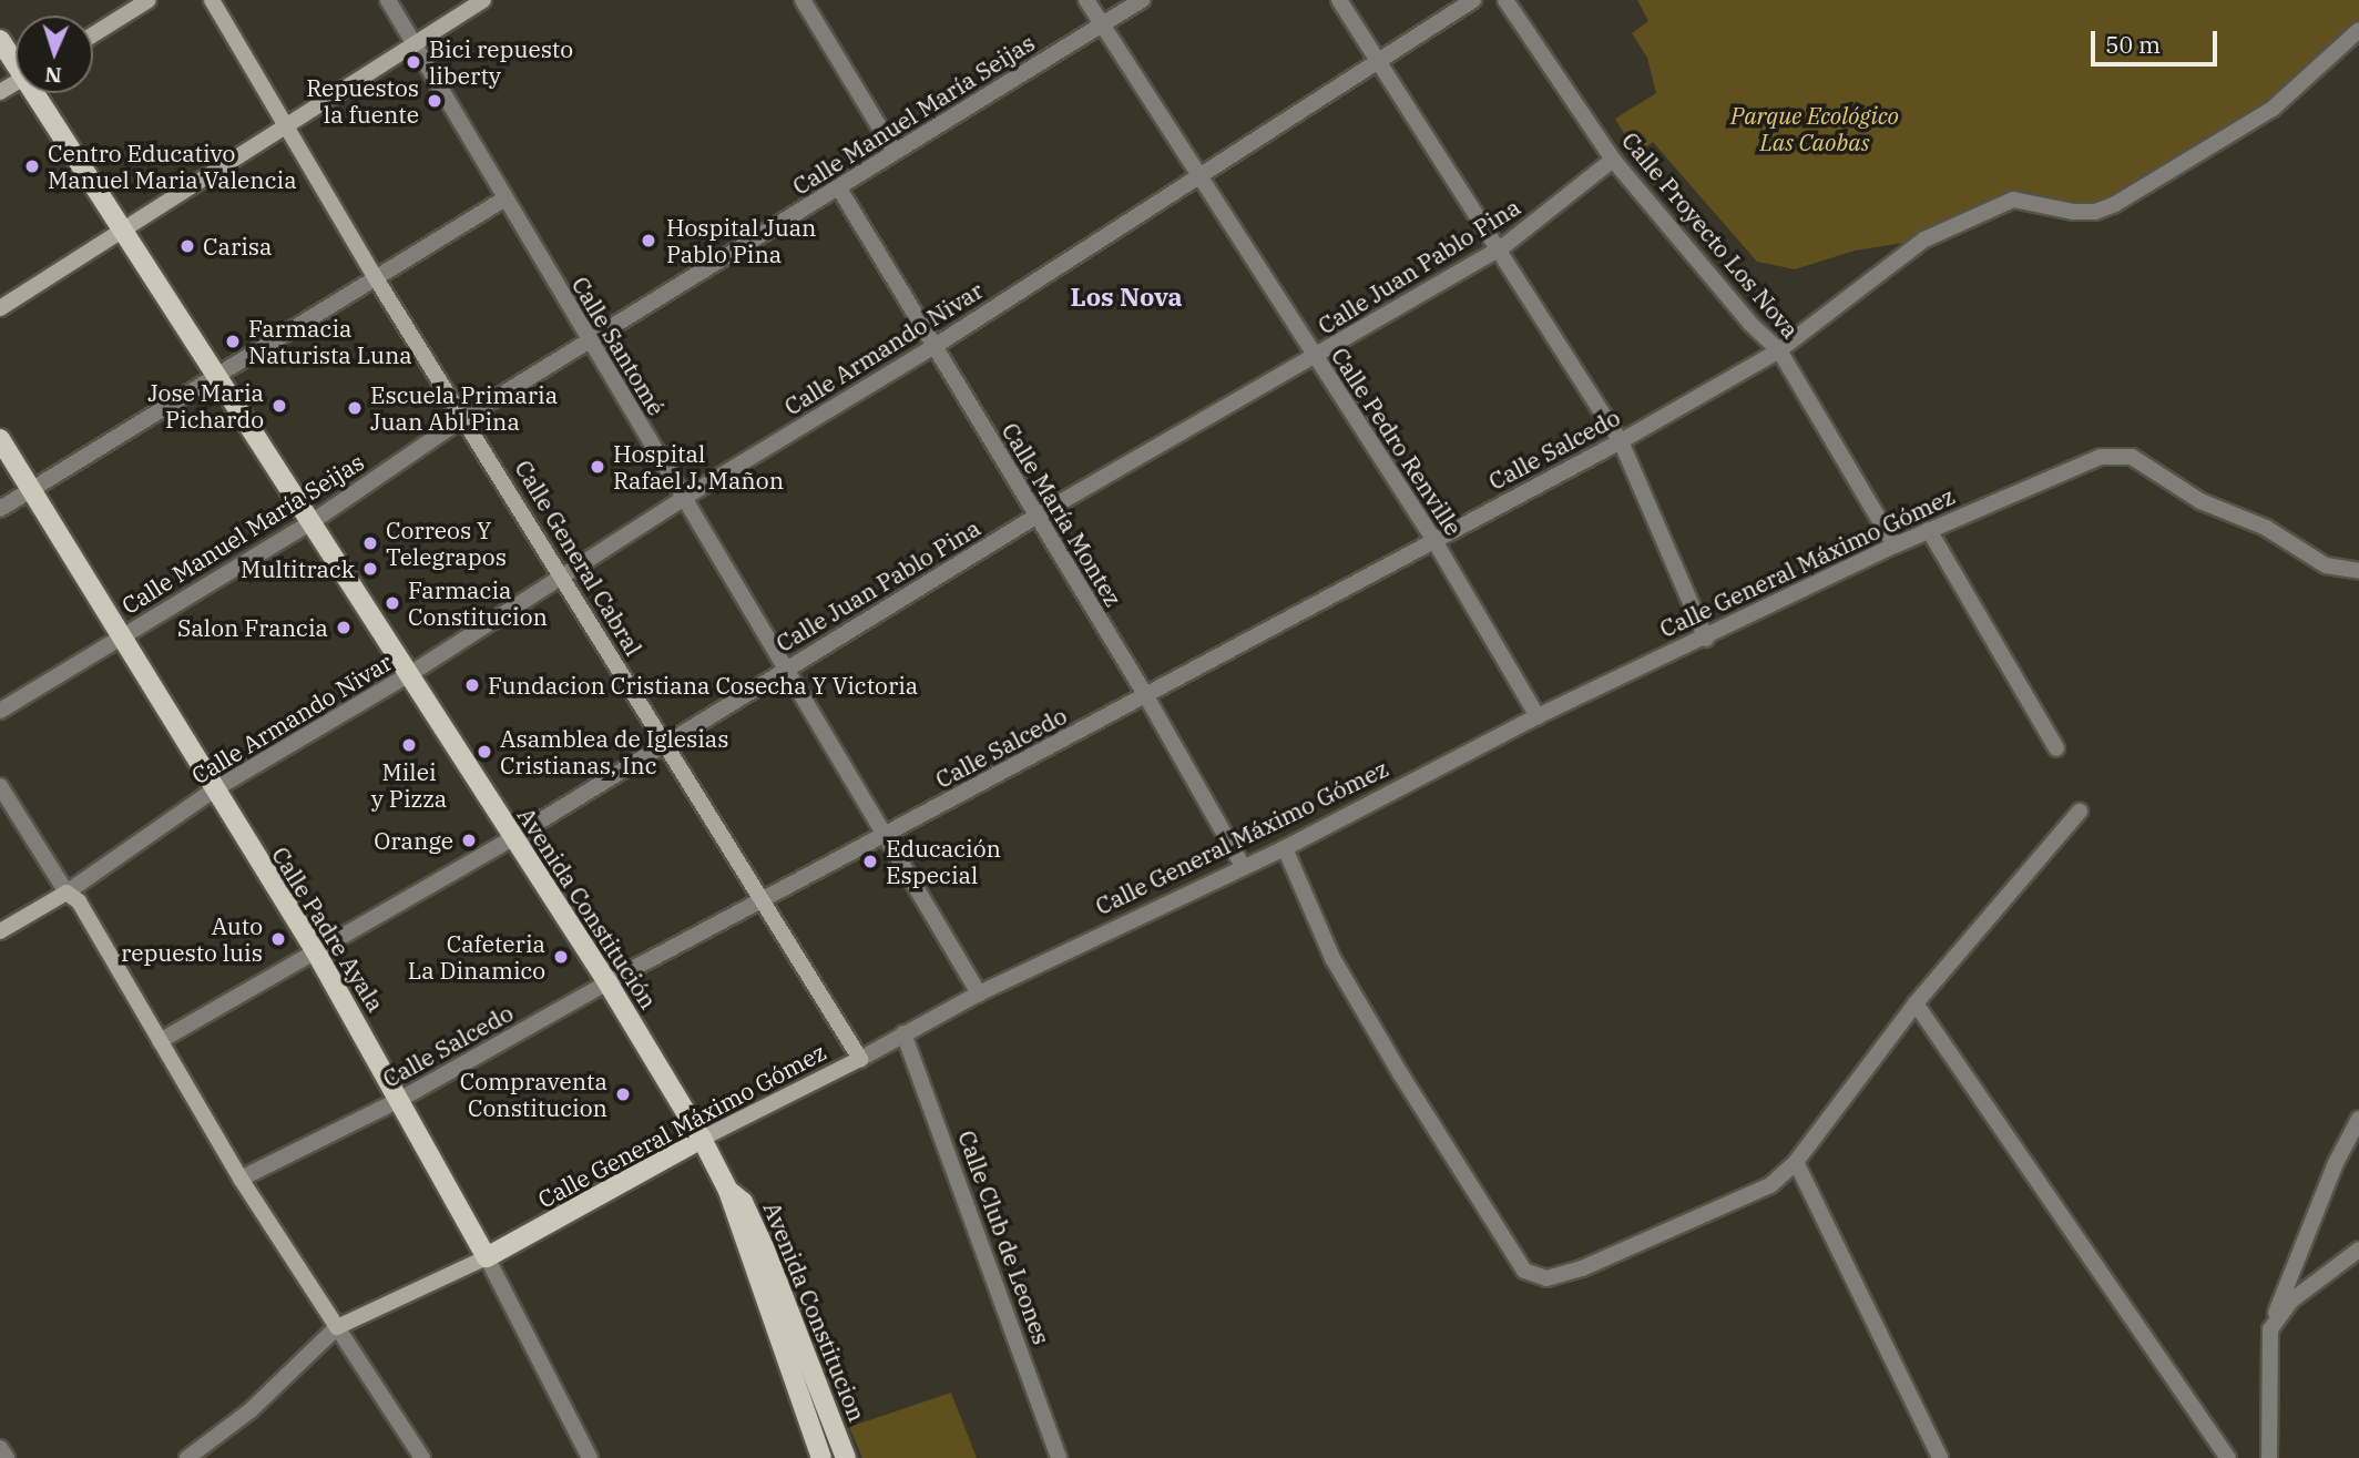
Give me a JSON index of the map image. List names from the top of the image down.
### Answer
{
  "streets": {
    "main road": [
      "Calle General Máximo Gómez",
      "Avenida Constitución",
      "Calle Padre Ayala",
      "Avenida Constitucion"
    ],
    "street": [
      "Calle Manuel María Seijas",
      "Calle Proyecto Los Nova",
      "Calle Juan Pablo Pina",
      "Calle Santomé",
      "Calle Armando Nivar",
      "Calle Pedro Renville",
      "Calle Salcedo",
      "Calle María Montez",
      "Calle General Cabral",
      "Calle Club de Leones"
    ]
  },
  "crossings": [
    ["Calle Manuel María Seijas", "Calle Santomé"],
    ["Calle Manuel María Seijas", "Calle Pedro Renville"],
    ["Calle Manuel María Seijas", "Calle María Montez"],
    ["Calle Manuel María Seijas", "Calle General Cabral"],
    ["Calle Manuel María Seijas", "Avenida Constitución"],
    ["Calle Manuel María Seijas", "Calle Padre Ayala"],
    ["Calle Proyecto Los Nova", "Calle Juan Pablo Pina"],
    ["Calle Proyecto Los Nova", "Calle Salcedo"],
    ["Calle Proyecto Los Nova", "Calle General Máximo Gómez"],
    ["Calle Juan Pablo Pina", "Calle Santomé"],
    ["Calle Juan Pablo Pina", "Calle Pedro Renville"],
    ["Calle Juan Pablo Pina", "Calle María Montez"],
    ["Calle Juan Pablo Pina", "Calle General Cabral"],
    ["Calle Juan Pablo Pina", "Avenida Constitución"],
    ["Calle Juan Pablo Pina", "Calle Padre Ayala"],
    ["Calle Santomé", "Calle Armando Nivar"],
    ["Calle Santomé", "Calle Salcedo"],
    ["Calle Santomé", "Calle General Máximo Gómez"],
    ["Calle Armando Nivar", "Calle Pedro Renville"],
    ["Calle Armando Nivar", "Calle María Montez"],
    ["Calle Armando Nivar", "Calle General Cabral"],
    ["Calle Armando Nivar", "Avenida Constitución"],
    ["Calle Armando Nivar", "Calle Padre Ayala"],
    ["Calle Pedro Renville", "Calle Salcedo"],
    ["Calle Pedro Renville", "Calle General Máximo Gómez"],
    ["Calle Salcedo", "Calle María Montez"],
    ["Calle Salcedo", "Calle General Cabral"],
    ["Calle Salcedo", "Avenida Constitución"],
    ["Calle Salcedo", "Calle Padre Ayala"],
    ["Calle María Montez", "Calle General Máximo Gómez"],
    ["Calle General Cabral", "Calle General Máximo Gómez"],
    ["Calle General Máximo Gómez", "Avenida Constitución"],
    ["Calle General Máximo Gómez", "Calle Padre Ayala"],
    ["Calle General Máximo Gómez", "Calle Club de Leones"],
    ["Avenida Constitución", "Avenida Constitucion"]
  ],
  "districts": ["Los Nova"],
  "parks": ["Parque Ecológico Las Caobas"],
  "places": [
    "Bici repuesto liberty",
    "Repuestos la fuente",
    "Centro Educativo Manuel Maria Valencia",
    "Hospital Juan Pablo Pina",
    "Carisa",
    "Farmacia Naturista Luna",
    "Jose Maria Pichardo",
    "Escuela Primaria Juan Abl Pina",
    "Hospital Rafael J. Mañon",
    "Correos Y Telegrapos",
    "Multitrack",
    "Farmacia Constitucion",
    "Salon Francia",
    "Fundacion Cristiana Cosecha Y Victoria",
    "Milei y Pizza",
    "Asamblea de Iglesias Cristianas, Inc",
    "Orange",
    "Educación Especial",
    "Auto repuesto luis",
    "Cafeteria La Dinamico",
    "Compraventa Constitucion"
  ],
  "scale_bar": "50 m",
  "north": "bottom"
}
